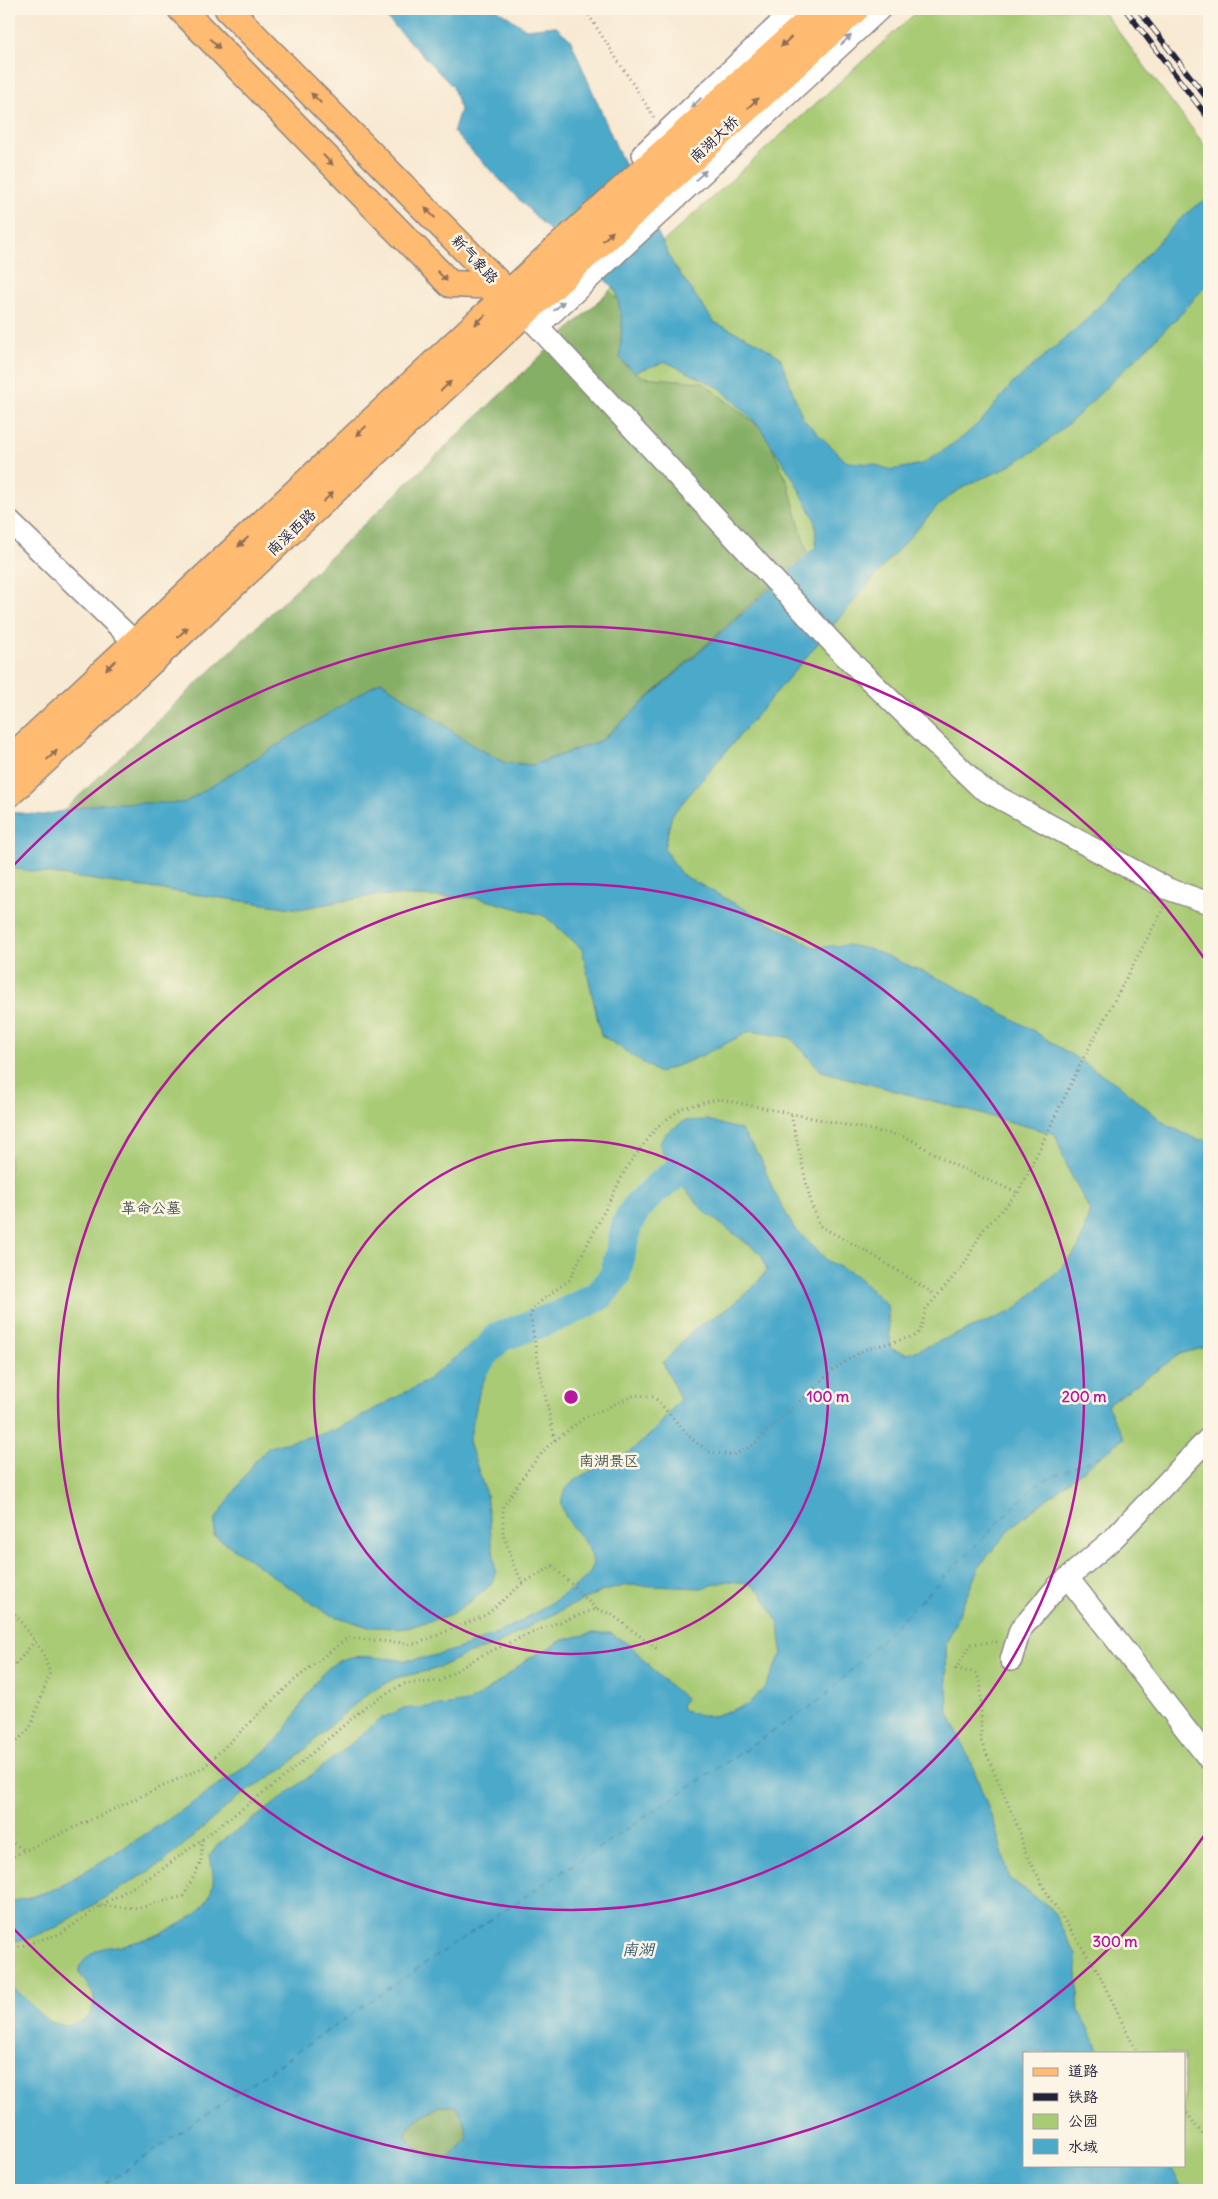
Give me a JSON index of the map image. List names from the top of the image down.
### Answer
{
  "streets": {
    "main road": ["南湖大桥", "新气象路", "南溪西路"]
  },
  "crossings": [
    ["南湖大桥", "南溪西路"],
    ["新气象路", "南溪西路"]
  ],
  "water": ["南湖"],
  "parks": ["革命公墓", "南湖景区"],
  "legend": [
    "道路",
    "铁路",
    "公园",
    "水域"
  ],
  "rings": ["100 m", "200 m", "300 m"]
}
